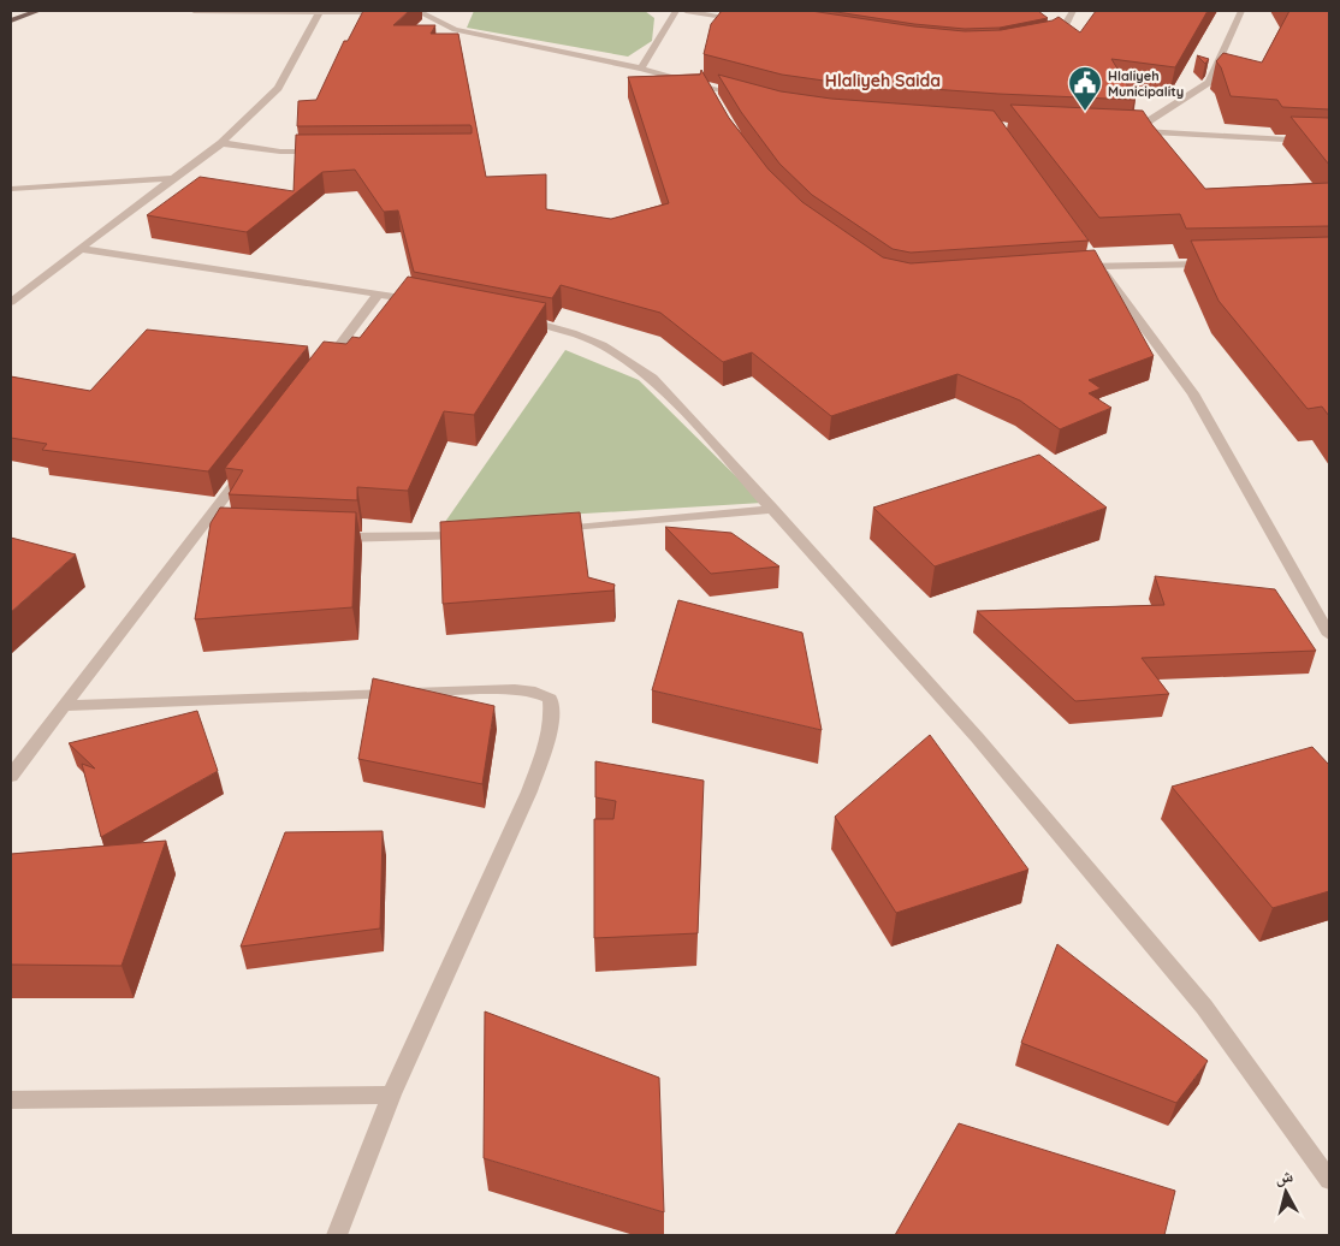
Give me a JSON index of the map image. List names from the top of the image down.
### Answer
{
  "districts": ["Hlaliyeh Saida"],
  "places": {
    "public building": ["Hlaliyeh Municipality"]
  },
  "north": "top"
}
